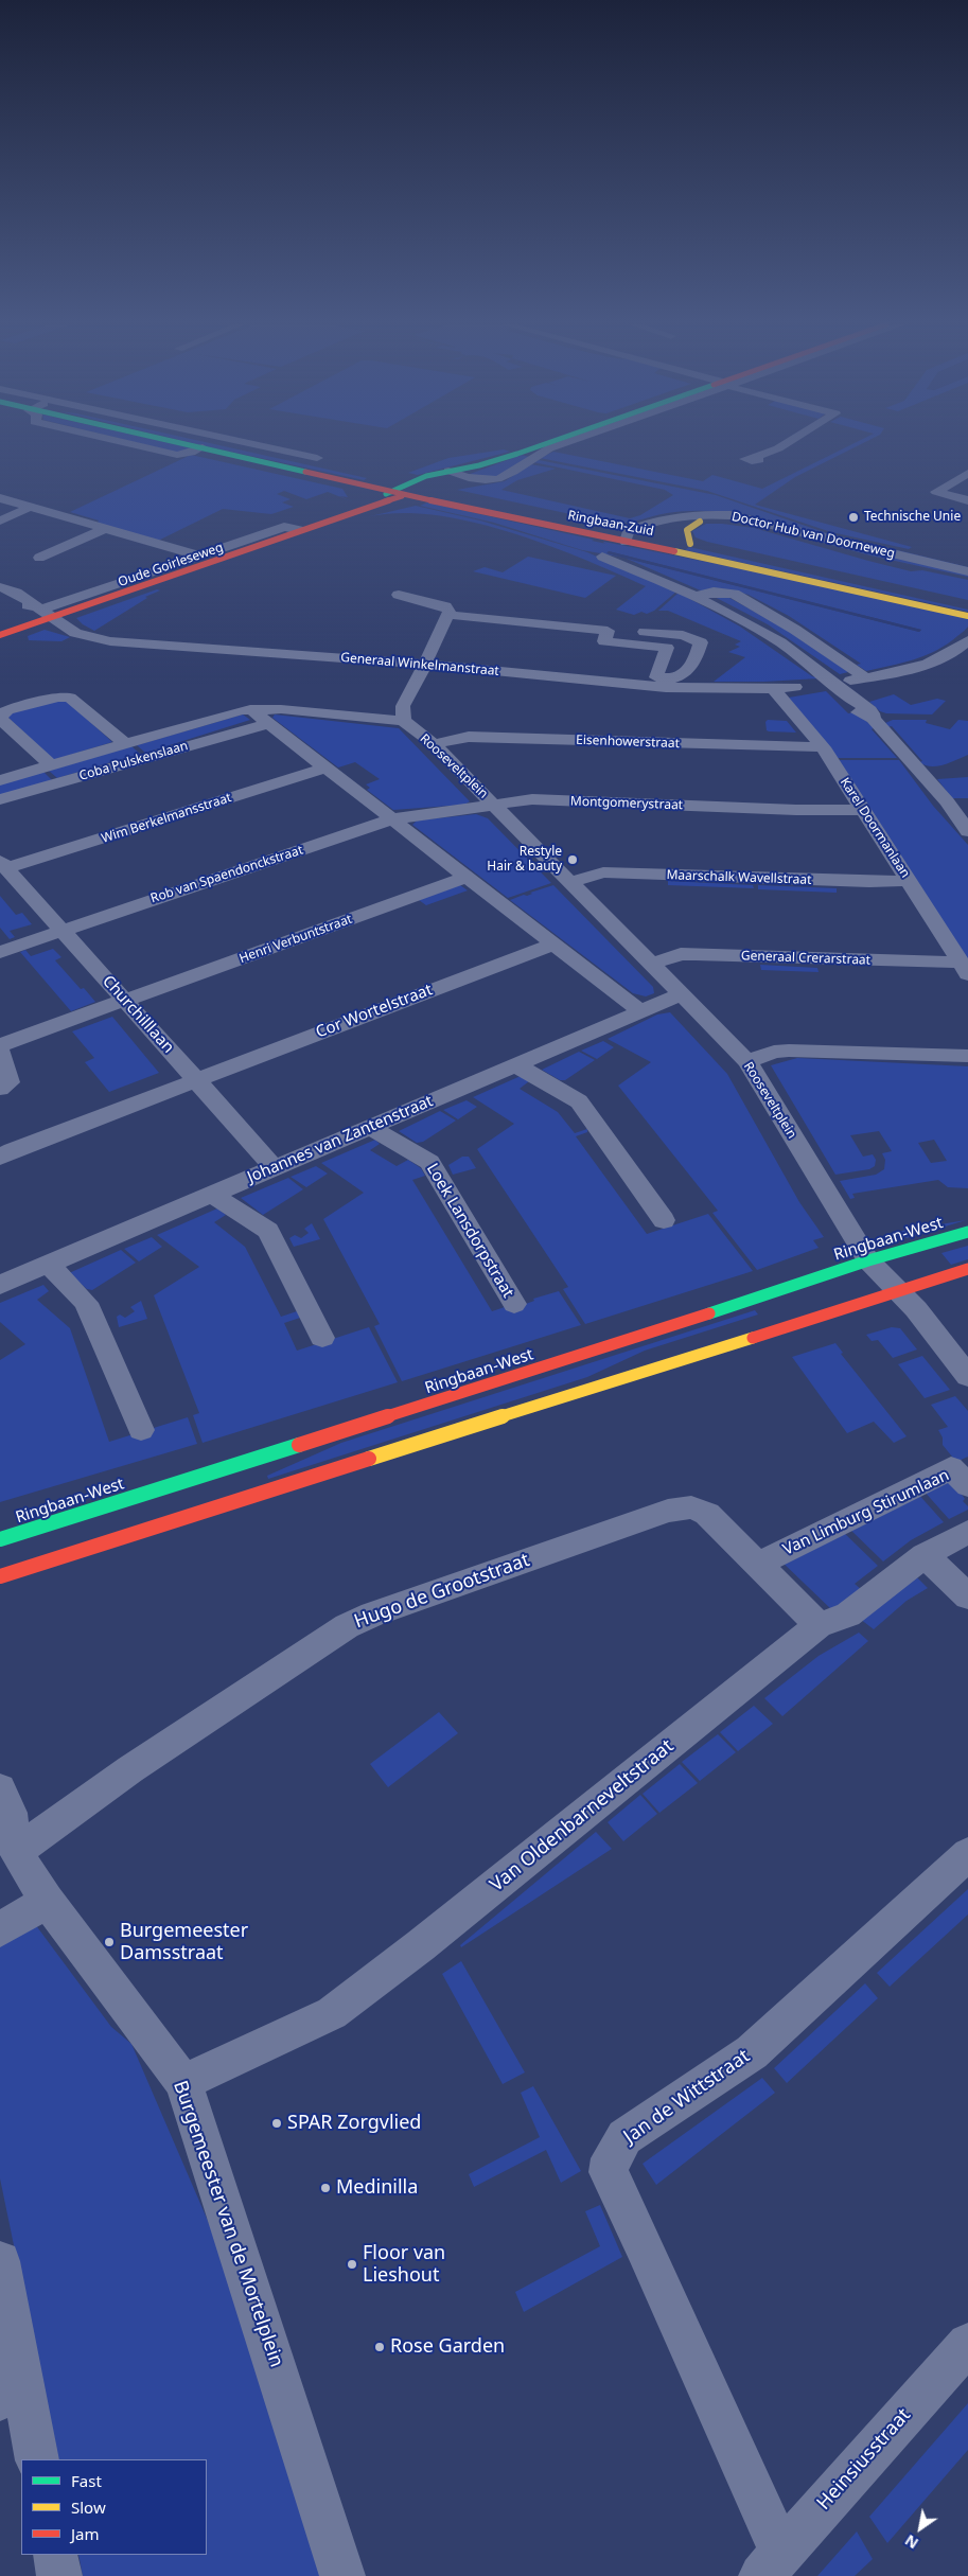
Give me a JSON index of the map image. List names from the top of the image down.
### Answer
{
  "streets": {
    "main road": ["Ringbaan-Zuid", "Oude Goirleseweg", "Ringbaan-West"],
    "street": [
      "Doctor Hub van Doorneweg",
      "Generaal Winkelmanstraat",
      "Eisenhowerstraat",
      "Coba Pulskenslaan",
      "Rooseveltplein",
      "Montgomerystraat",
      "Wim Berkelmansstraat",
      "Karel Doormanlaan",
      "Rob van Spaendonckstraat",
      "Maarschalk Wavellstraat",
      "Henri Verbuntstraat",
      "Generaal Crerarstraat",
      "Cor Wortelstraat",
      "Churchilllaan",
      "Johannes van Zantenstraat",
      "Loek Lansdorpstraat",
      "Van Limburg Stirumlaan",
      "Hugo de Grootstraat",
      "Van Oldenbarneveltstraat",
      "Jan de Wittstraat",
      "Burgemeester van de Mortelplein",
      "Heinsiusstraat"
    ]
  },
  "crossings": [
    ["Ringbaan-Zuid", "Doctor Hub van Doorneweg"],
    ["Ringbaan-Zuid", "Oude Goirleseweg"],
    ["Oude Goirleseweg", "Generaal Winkelmanstraat"],
    ["Generaal Winkelmanstraat", "Karel Doormanlaan"],
    ["Eisenhowerstraat", "Rooseveltplein"],
    ["Eisenhowerstraat", "Karel Doormanlaan"],
    ["Rooseveltplein", "Montgomerystraat"],
    ["Rooseveltplein", "Maarschalk Wavellstraat"],
    ["Rooseveltplein", "Generaal Crerarstraat"],
    ["Rooseveltplein", "Johannes van Zantenstraat"],
    ["Rooseveltplein", "Ringbaan-West"],
    ["Montgomerystraat", "Karel Doormanlaan"],
    ["Montgomerystraat", "Rob van Spaendonckstraat"],
    ["Wim Berkelmansstraat", "Churchilllaan"],
    ["Karel Doormanlaan", "Maarschalk Wavellstraat"],
    ["Karel Doormanlaan", "Generaal Crerarstraat"],
    ["Rob van Spaendonckstraat", "Churchilllaan"],
    ["Henri Verbuntstraat", "Churchilllaan"],
    ["Cor Wortelstraat", "Churchilllaan"],
    ["Churchilllaan", "Johannes van Zantenstraat"],
    ["Johannes van Zantenstraat", "Loek Lansdorpstraat"],
    ["Van Limburg Stirumlaan", "Hugo de Grootstraat"],
    ["Hugo de Grootstraat", "Van Oldenbarneveltstraat"],
    ["Hugo de Grootstraat", "Burgemeester van de Mortelplein"],
    ["Van Oldenbarneveltstraat", "Burgemeester van de Mortelplein"],
    ["Jan de Wittstraat", "Heinsiusstraat"]
  ],
  "places": [
    "Technische Unie",
    "Restyle Hair & bauty",
    "Burgemeester Damsstraat",
    "SPAR Zorgvlied",
    "Medinilla",
    "Floor van Lieshout",
    "Rose Garden"
  ],
  "legend": ["Fast", "Slow", "Jam"],
  "north": "bottom left"
}
